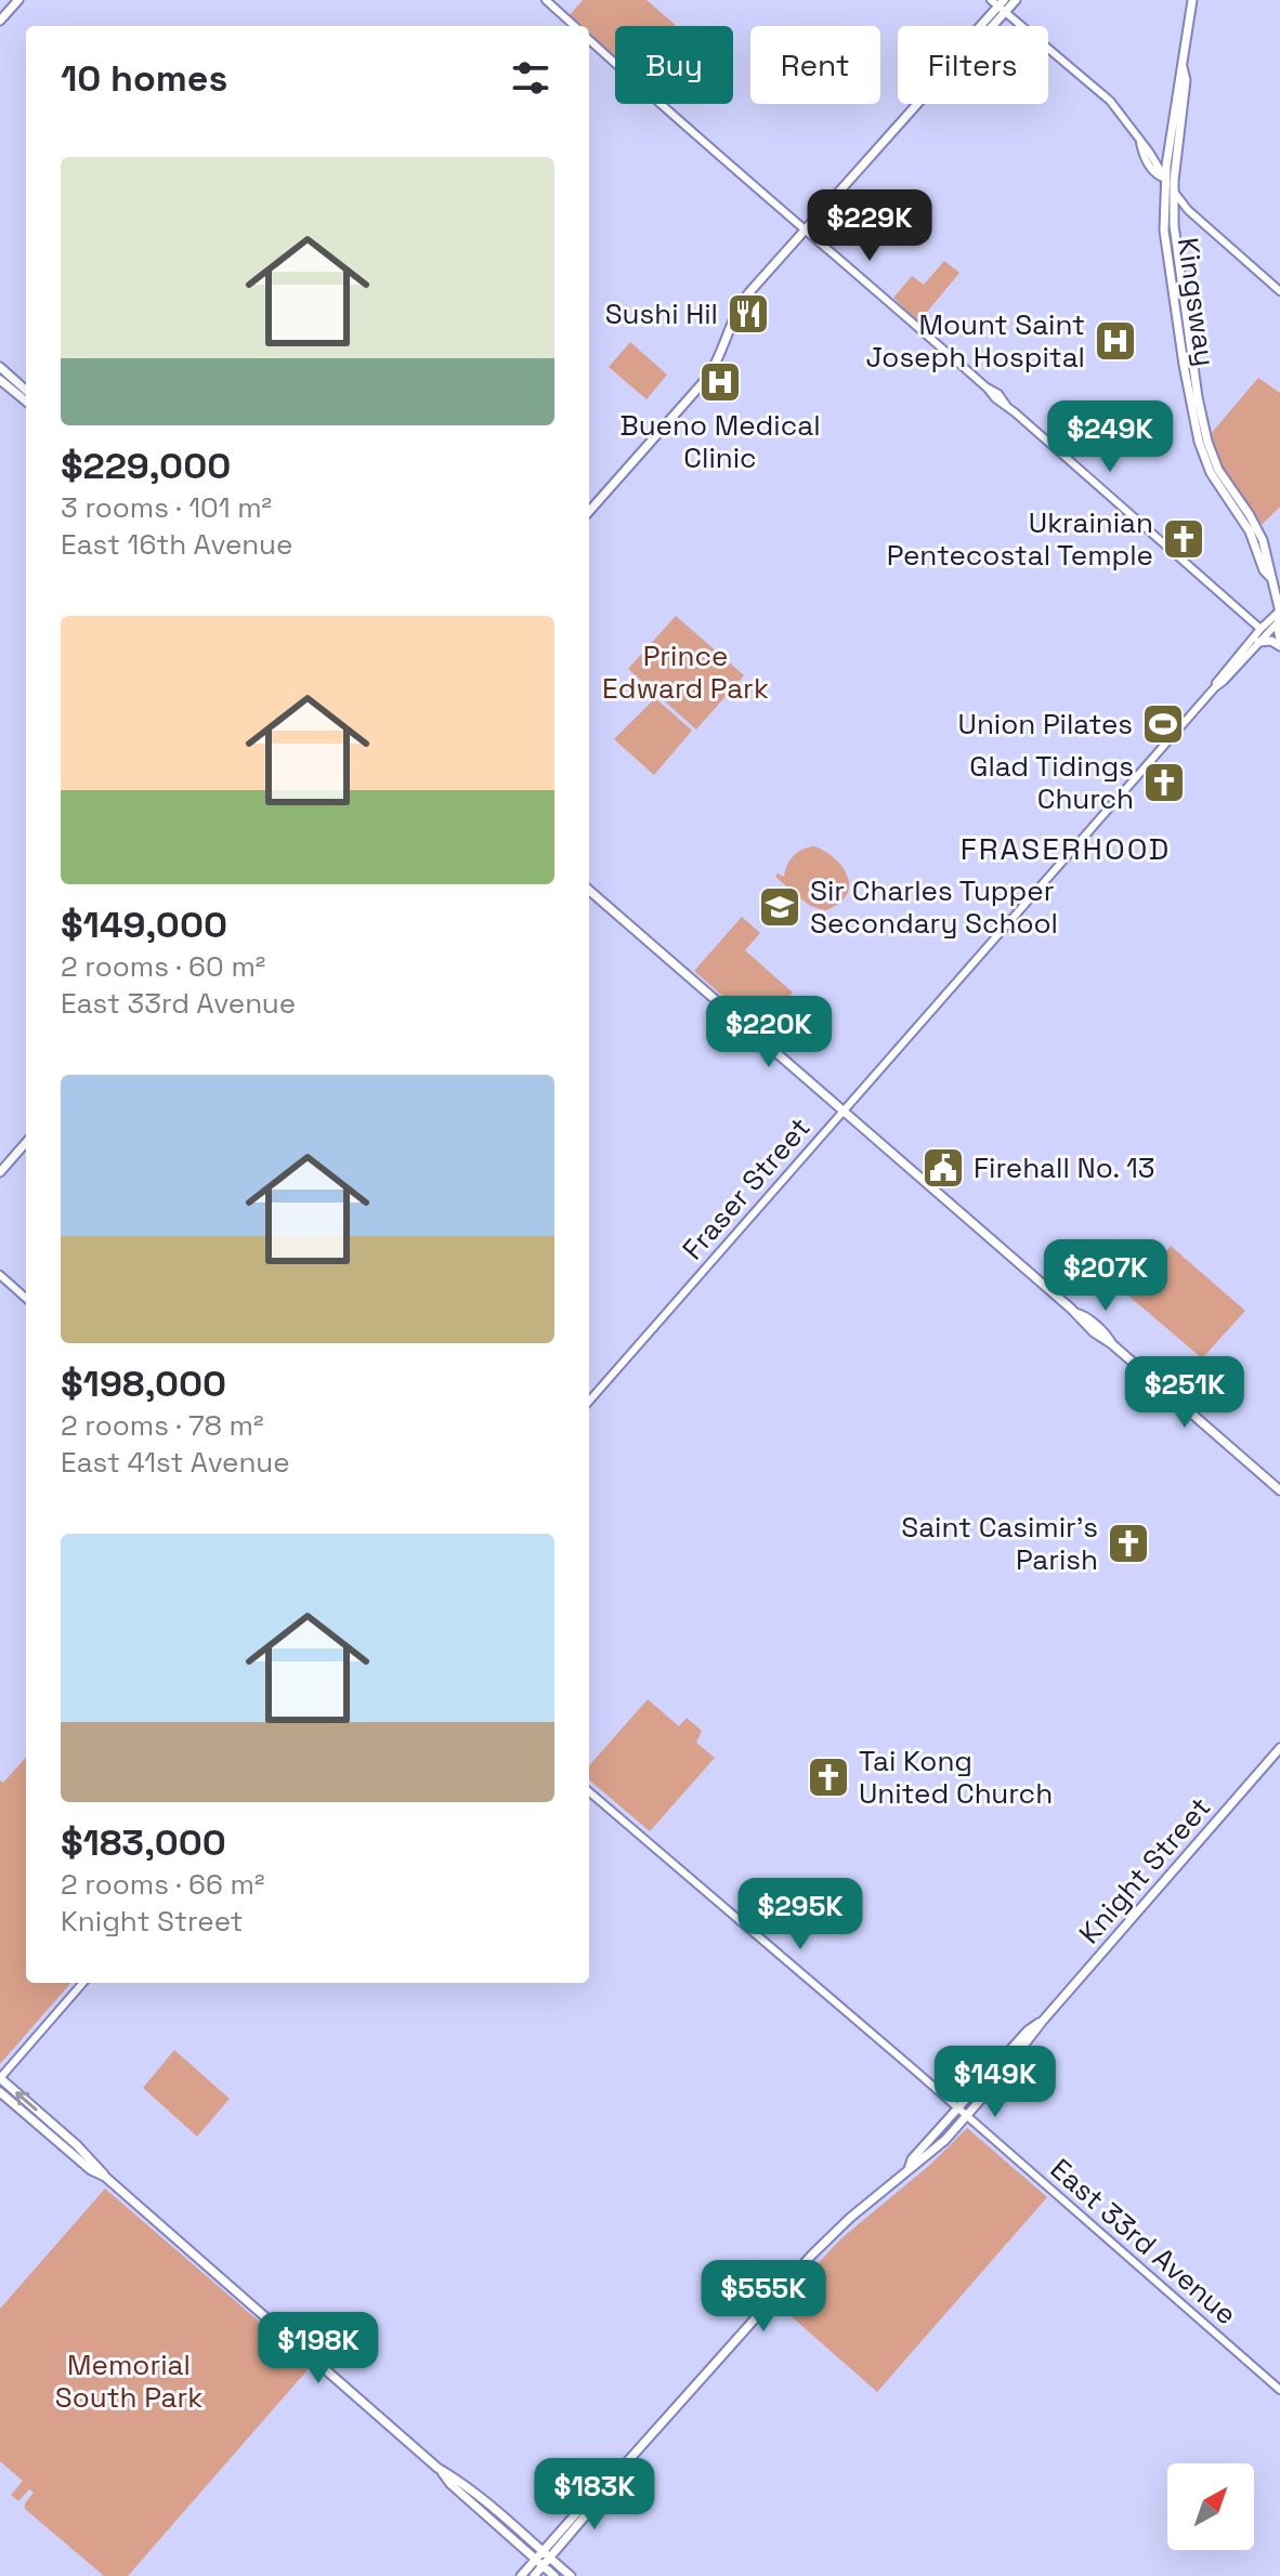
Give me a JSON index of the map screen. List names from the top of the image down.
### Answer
{
  "streets": {
    "main road": ["Kingsway", "Knight Street"],
    "street": ["Fraser Street", "East 33rd Avenue"]
  },
  "crossings": [
    ["Kingsway", "Fraser Street"],
    ["Knight Street", "East 33rd Avenue"]
  ],
  "districts": ["FRASERHOOD"],
  "parks": ["Prince Edward Park", "Memorial South Park"],
  "places": {
    "restaurant": ["Sushi Hil"],
    "hospital": ["Mount Saint Joseph Hospital", "Bueno Medical Clinic"],
    "church": [
      "Ukrainian Pentecostal Temple",
      "Glad Tidings Church",
      "Saint Casimir's Parish",
      "Tai Kong United Church"
    ],
    "sports": ["Union Pilates"],
    "school or university": ["Sir Charles Tupper Secondary School"],
    "public building": ["Firehall No. 13"]
  },
  "north": "top right",
  "page": {
    "chip": ["Buy", "Rent", "Filters"],
    "heading": "10 homes",
    "list": [
      {
        "name": "$229,000",
        "note": "3 rooms · 101 m² · East 16th Avenue"
      },
      {
        "name": "$149,000",
        "note": "2 rooms · 60 m² · East 33rd Avenue"
      },
      {
        "name": "$198,000",
        "note": "2 rooms · 78 m² · East 41st Avenue"
      },
      {
        "name": "$183,000",
        "note": "2 rooms · 66 m² · Knight Street"
      }
    ],
    "price": [
      "$229K",
      "$249K",
      "$220K",
      "$207K",
      "$251K",
      "$295K",
      "$149K",
      "$555K",
      "$198K",
      "$183K"
    ]
  }
}
